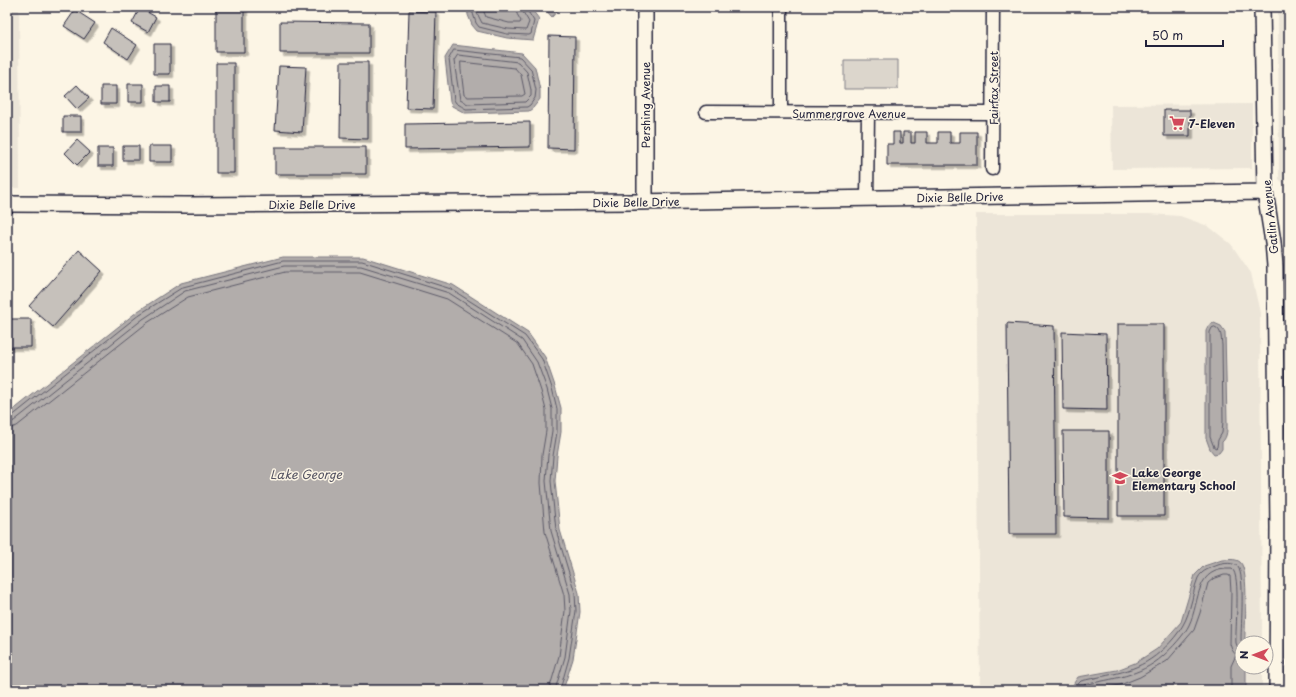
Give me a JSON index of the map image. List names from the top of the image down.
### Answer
{
  "streets": {
    "street": [
      "Fairfax Street",
      "Pershing Avenue",
      "Summergrove Avenue",
      "Dixie Belle Drive",
      "Gatlin Avenue"
    ]
  },
  "crossings": [
    ["Fairfax Street", "Summergrove Avenue"],
    ["Pershing Avenue", "Dixie Belle Drive"],
    ["Dixie Belle Drive", "Gatlin Avenue"]
  ],
  "water": ["Lake George"],
  "places": {
    "supermarket": ["7-Eleven"],
    "school or university": ["Lake George Elementary School"]
  },
  "scale_bar": "50 m",
  "north": "left"
}
